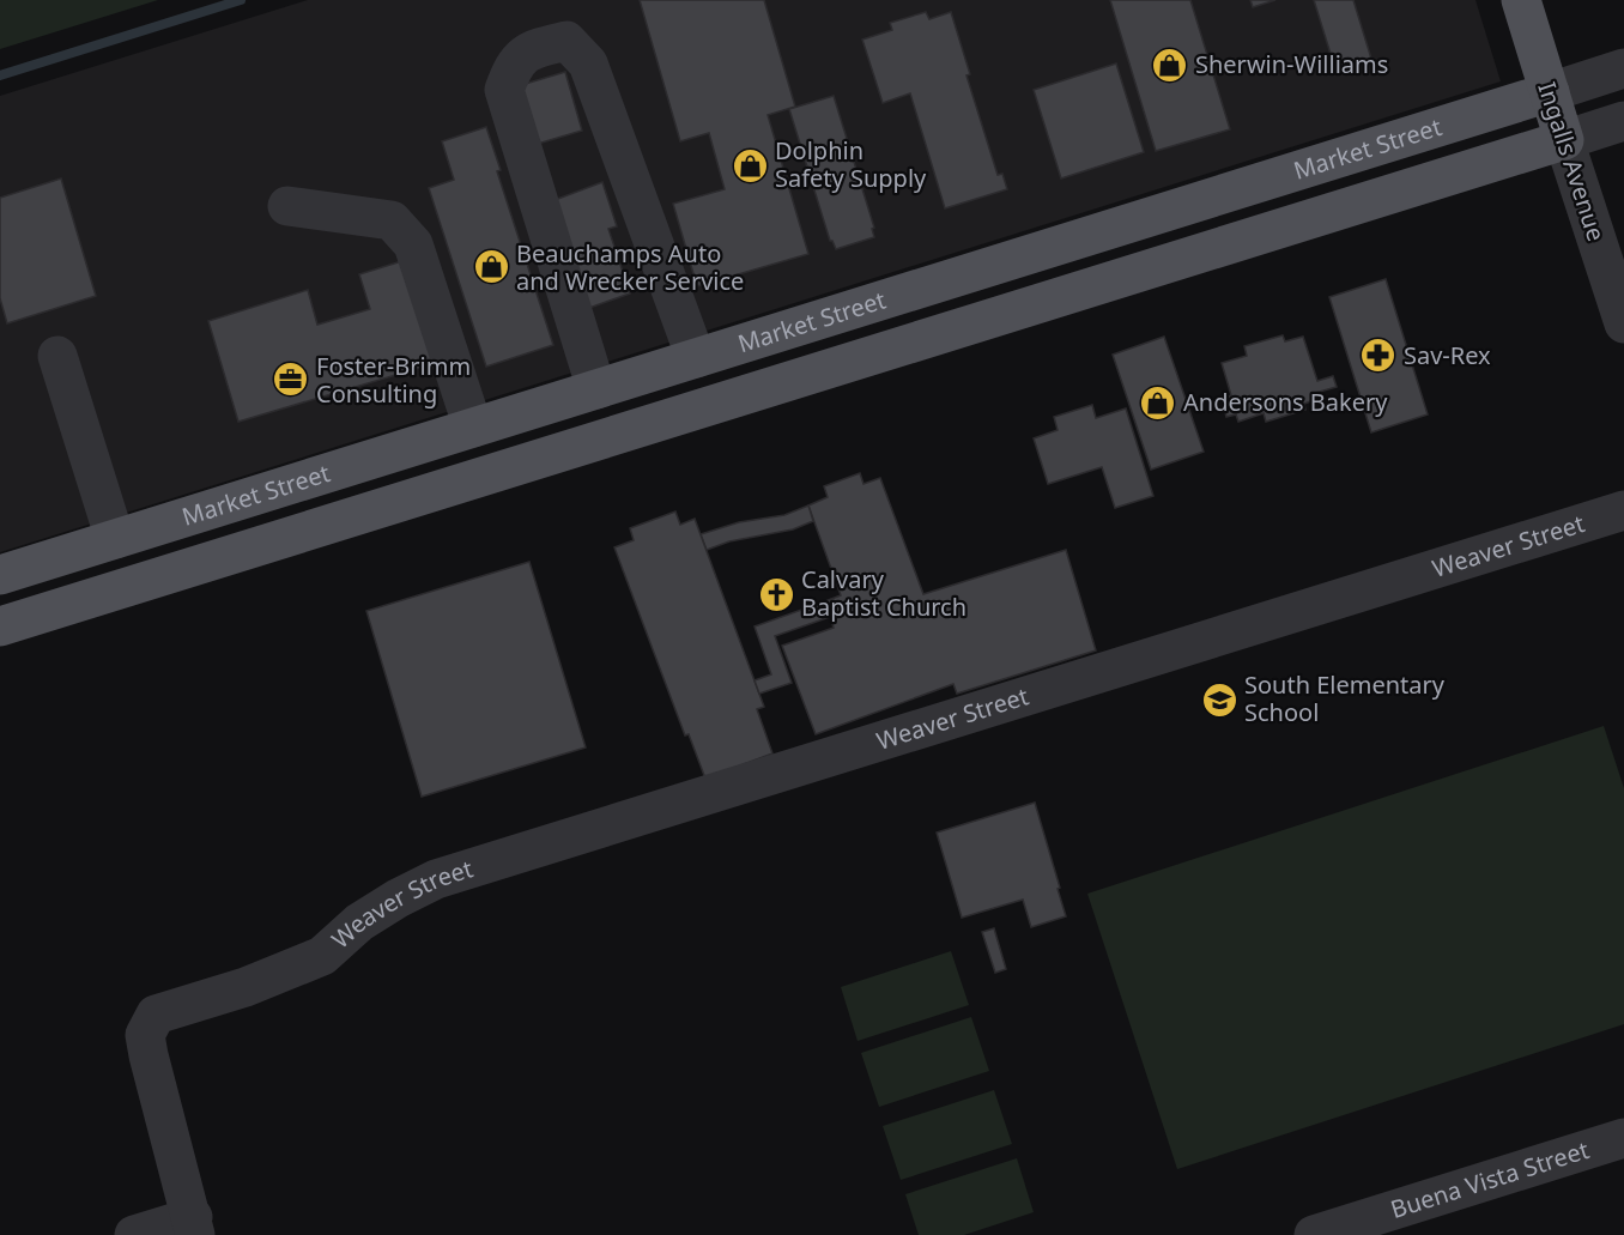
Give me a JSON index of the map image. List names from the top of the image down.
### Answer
{
  "streets": {
    "main road": ["Market Street", "Ingalls Avenue"],
    "street": ["Weaver Street", "Buena Vista Street"]
  },
  "crossings": [
    ["Market Street", "Ingalls Avenue"]
  ],
  "places": {
    "shop": [
      "Sherwin-Williams",
      "Dolphin Safety Supply",
      "Beauchamps Auto and Wrecker Service",
      "Andersons Bakery"
    ],
    "pharmacy": ["Sav-Rex"],
    "office": ["Foster-Brimm Consulting"],
    "church": ["Calvary Baptist Church"],
    "school or university": ["South Elementary School"]
  }
}
